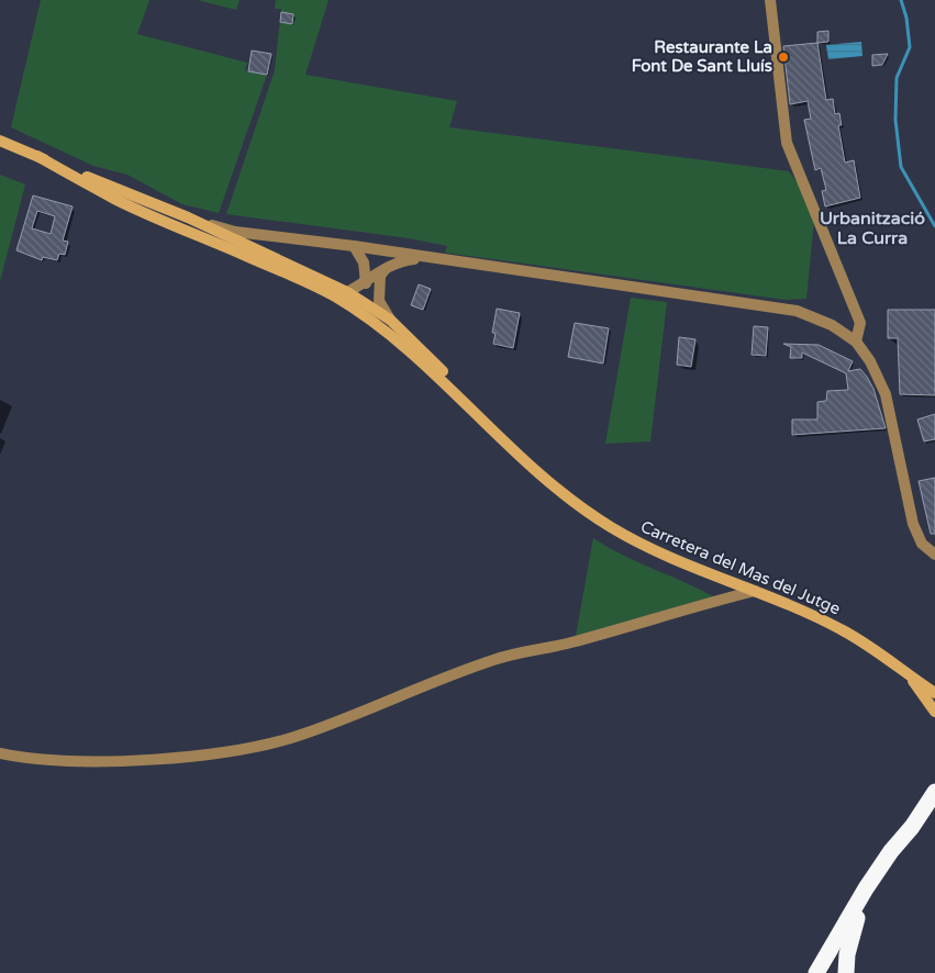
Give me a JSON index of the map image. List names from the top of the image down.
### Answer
{
  "streets": {
    "street": ["Carretera del Mas del Jutge"]
  },
  "districts": ["Urbanització La Curra"],
  "places": ["Restaurante La Font De Sant Lluís"]
}
